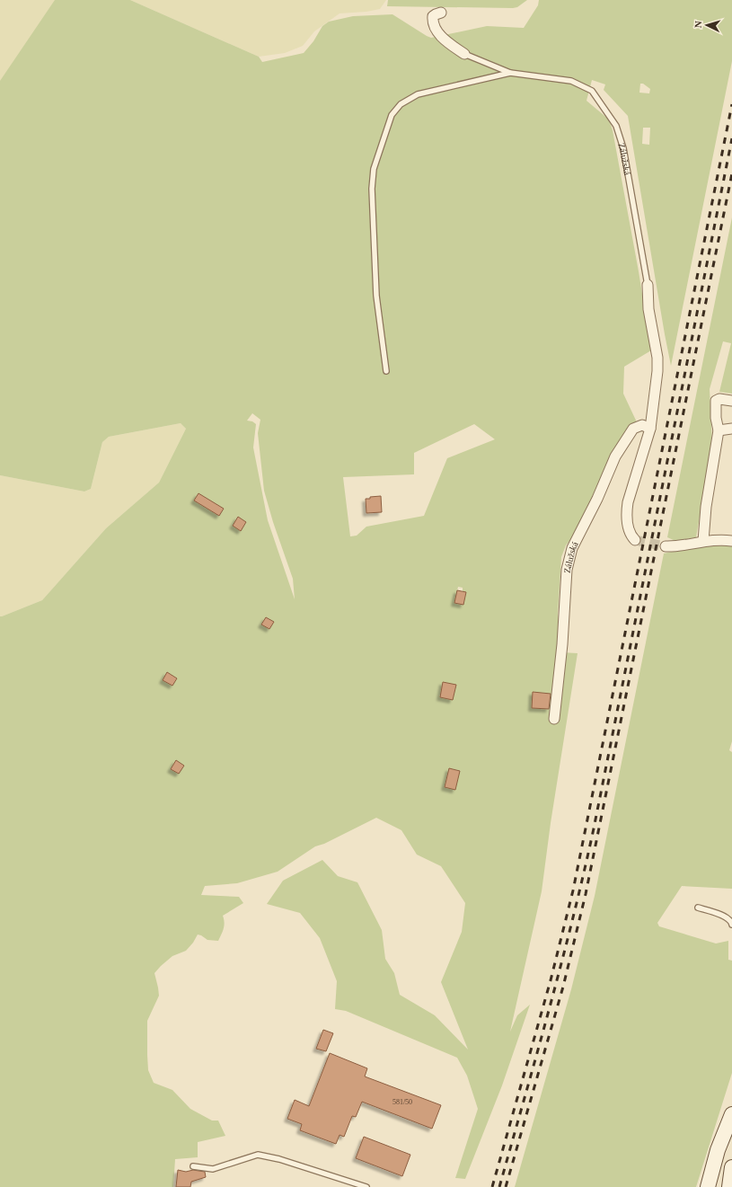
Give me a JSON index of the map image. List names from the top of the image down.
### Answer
{
  "streets": {
    "street": ["Zálužská"]
  },
  "house_numbers": ["581/50"],
  "north": "left"
}
